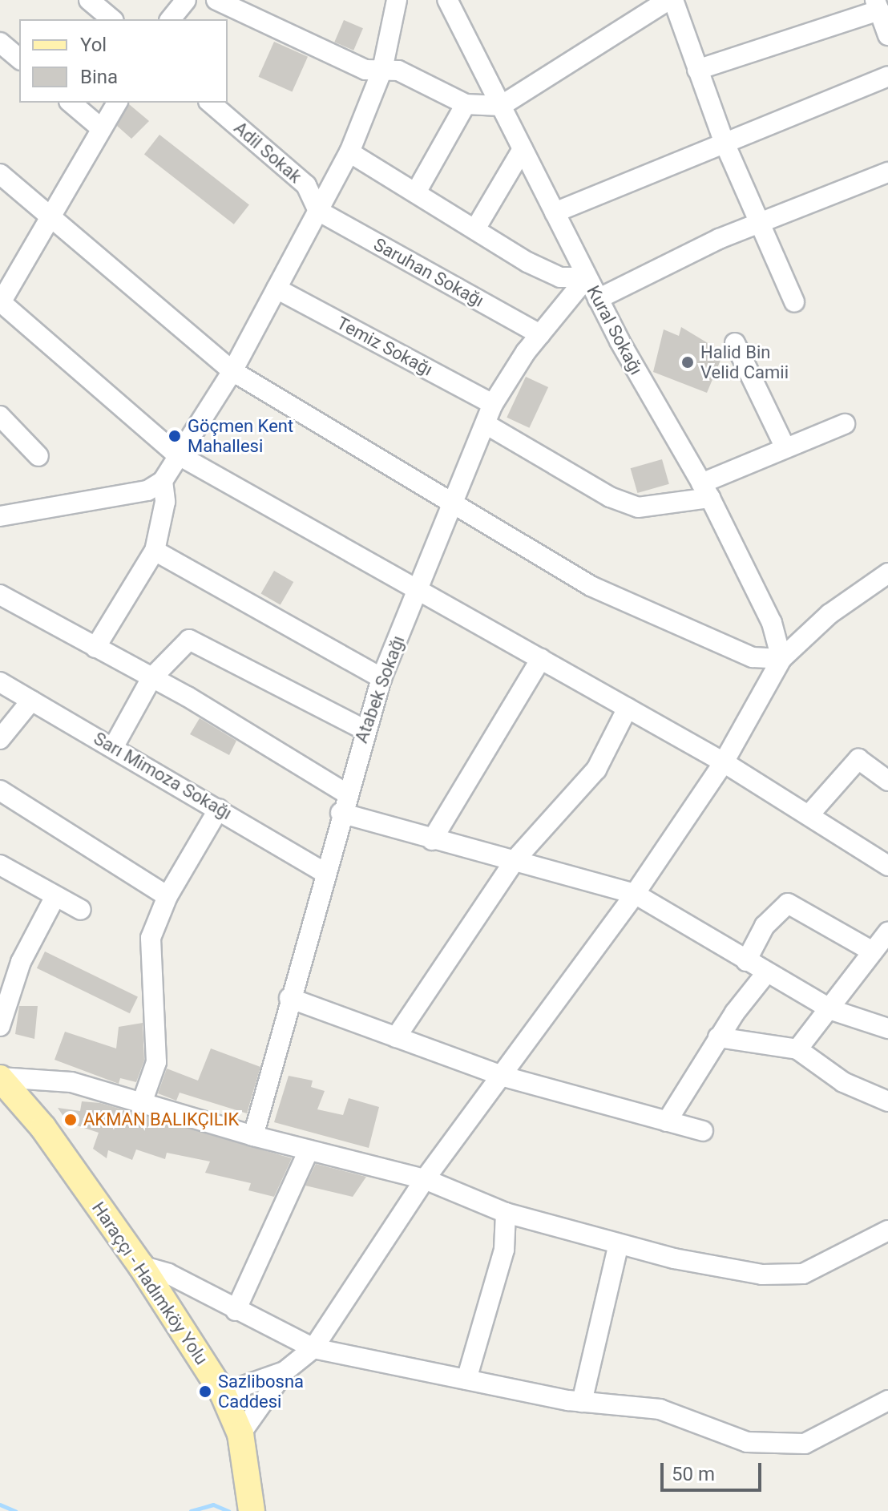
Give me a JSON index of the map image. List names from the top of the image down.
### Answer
{
  "streets": {
    "main road": ["Haraççı - Hadımköy Yolu"],
    "street": [
      "Adil Sokak",
      "Saruhan Sokağı",
      "Kural Sokağı",
      "Temiz Sokağı",
      "Atabek Sokağı",
      "Sarı Mimoza Sokağı"
    ]
  },
  "crossings": [
    ["Adil Sokak", "Saruhan Sokağı"],
    ["Saruhan Sokağı", "Atabek Sokağı"],
    ["Kural Sokağı", "Atabek Sokağı"],
    ["Temiz Sokağı", "Atabek Sokağı"],
    ["Atabek Sokağı", "Sarı Mimoza Sokağı"]
  ],
  "places": [
    "Halid Bin Velid Camii",
    "Göçmen Kent Mahallesi",
    "AKMAN BALIKÇILIK",
    "Sazlibosna Caddesi"
  ],
  "legend": ["Yol", "Bina"],
  "scale_bar": "50 m"
}
